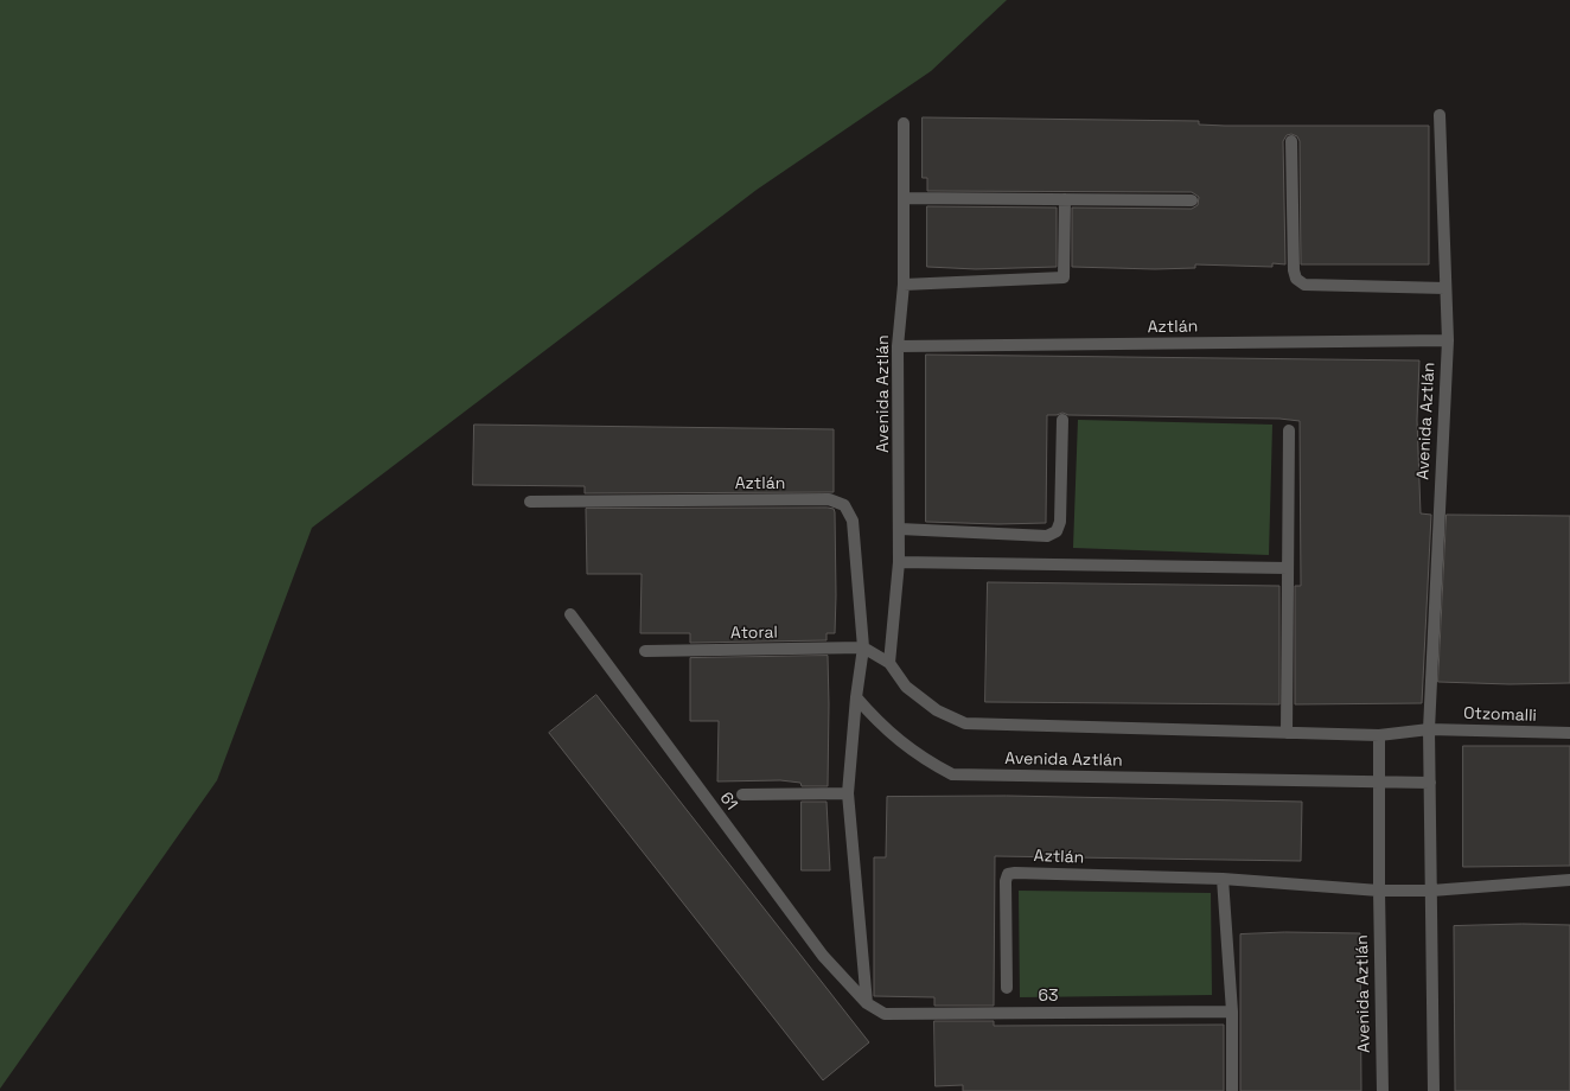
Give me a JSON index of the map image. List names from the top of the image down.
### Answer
{
  "streets": {
    "street": [
      "Aztlán",
      "Avenida Aztlán",
      "Atoral",
      "Otzomalli",
      "61",
      "63"
    ]
  },
  "crossings": [
    ["Aztlán", "Avenida Aztlán"],
    ["Aztlán", "Atoral"],
    ["Avenida Aztlán", "Atoral"],
    ["Avenida Aztlán", "Otzomalli"],
    ["61", "63"]
  ]
}
